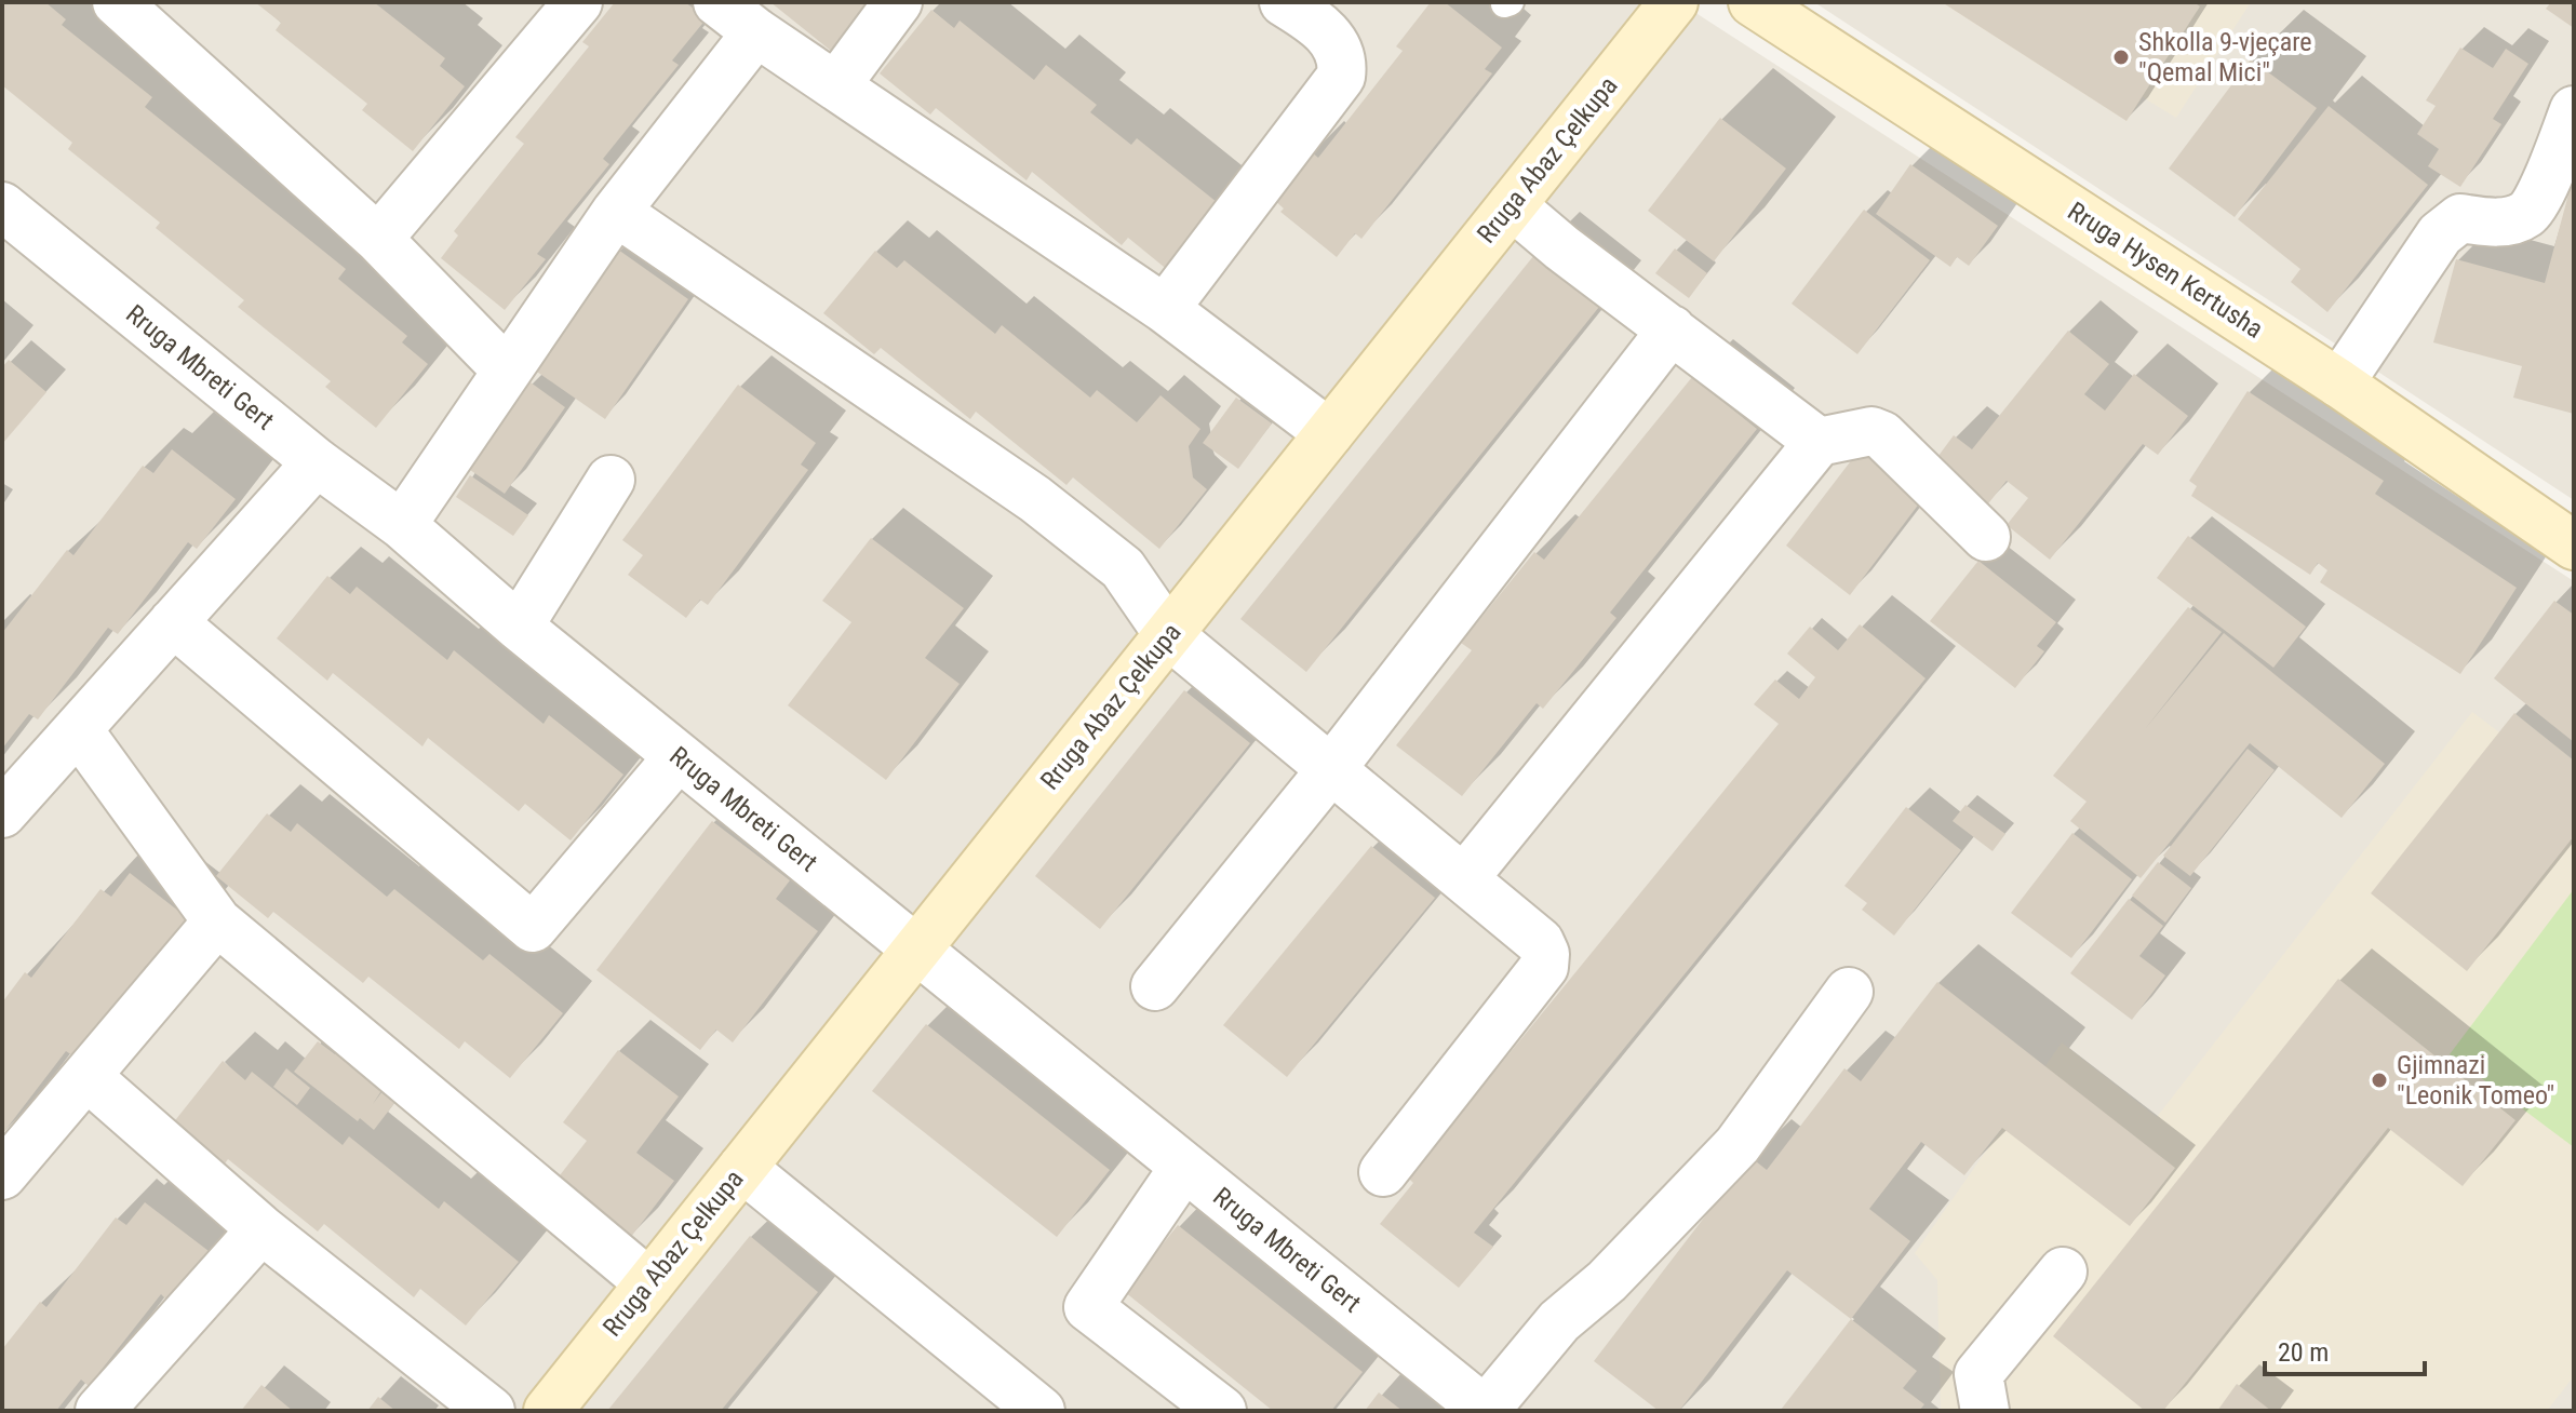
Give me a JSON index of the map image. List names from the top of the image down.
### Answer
{
  "streets": {
    "street": ["Rruga Abaz Çelkupa", "Rruga Hysen Kertusha", "Rruga Mbreti Gert"]
  },
  "crossings": [
    ["Rruga Abaz Çelkupa", "Rruga Mbreti Gert"]
  ],
  "places": ["Shkolla 9-vjeçare \"Qemal Mici\"", "Gjimnazi \"Leonik Tomeo\""],
  "scale_bar": "20 m"
}
